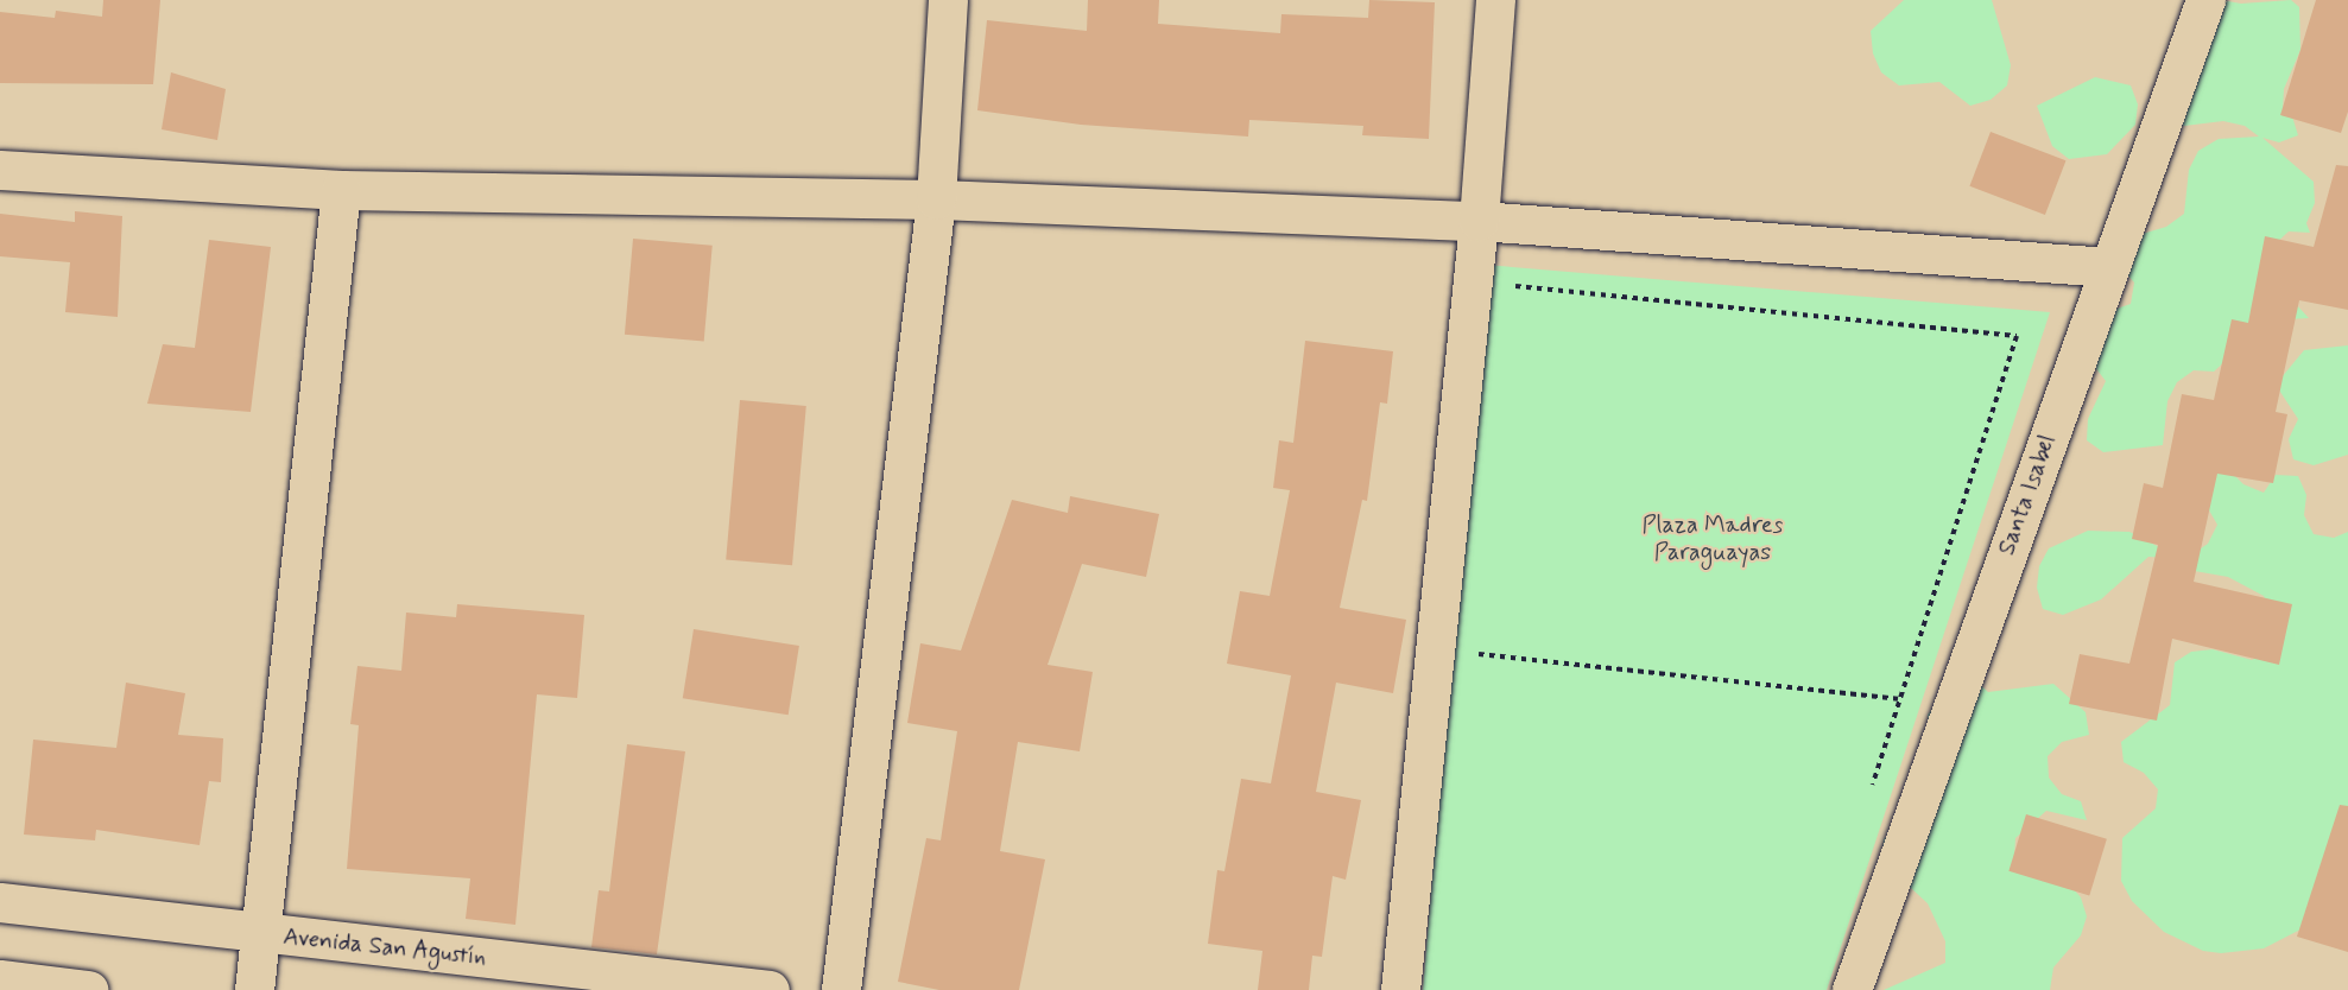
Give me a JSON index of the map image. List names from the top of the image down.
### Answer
{
  "streets": {
    "street": ["Santa Isabel", "Avenida San Agustín"]
  },
  "parks": ["Plaza Madres Paraguayas"]
}
